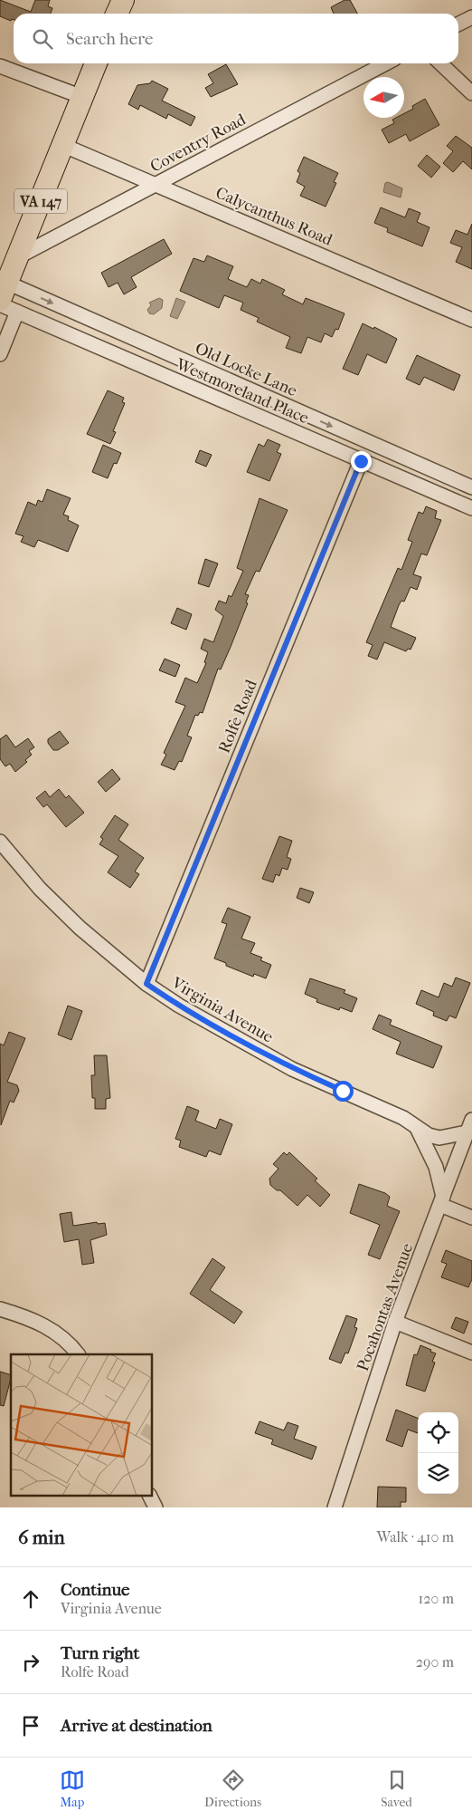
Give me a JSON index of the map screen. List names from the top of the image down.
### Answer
{
  "streets": {
    "main road": ["VA 147"],
    "street": [
      "Coventry Road",
      "Calycanthus Road",
      "Old Locke Lane",
      "Westmoreland Place",
      "Rolfe Road",
      "Virginia Avenue",
      "Pocahontas Avenue"
    ]
  },
  "crossings": [
    ["Coventry Road", "VA 147"],
    ["Coventry Road", "Calycanthus Road"],
    ["VA 147", "Calycanthus Road"],
    ["VA 147", "Old Locke Lane"],
    ["VA 147", "Westmoreland Place"],
    ["Old Locke Lane", "Westmoreland Place"],
    ["Westmoreland Place", "Rolfe Road"],
    ["Rolfe Road", "Virginia Avenue"],
    ["Virginia Avenue", "Pocahontas Avenue"]
  ],
  "one_way": ["Old Locke Lane"],
  "north": "left",
  "page": {
    "search": "Search here",
    "heading": ["6 min", "Walk · 410 m"],
    "list": [
      ["Continue", "Virginia Avenue", "120 m"],
      ["Turn right", "Rolfe Road", "290 m"],
      "Arrive at destination"
    ],
    "nav": ["Map", "Directions", "Saved"]
  }
}
